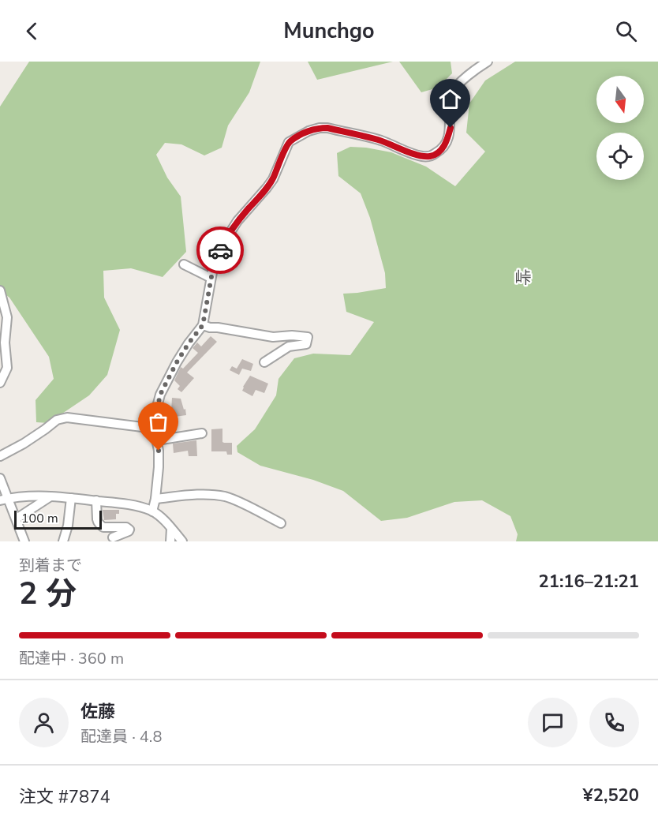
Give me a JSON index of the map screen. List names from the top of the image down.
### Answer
{
  "districts": ["峠"],
  "scale_bar": "100 m",
  "north": "bottom",
  "page": {
    "header": "Munchgo",
    "scale": "100 m",
    "heading": ["2 分", "到着まで", "21:16–21:21"],
    "panel": [
      "佐藤",
      "配達員 · 4.8",
      "注文 #7874",
      "¥2,520"
    ],
    "bar": "配達中 · 360 m"
  }
}
